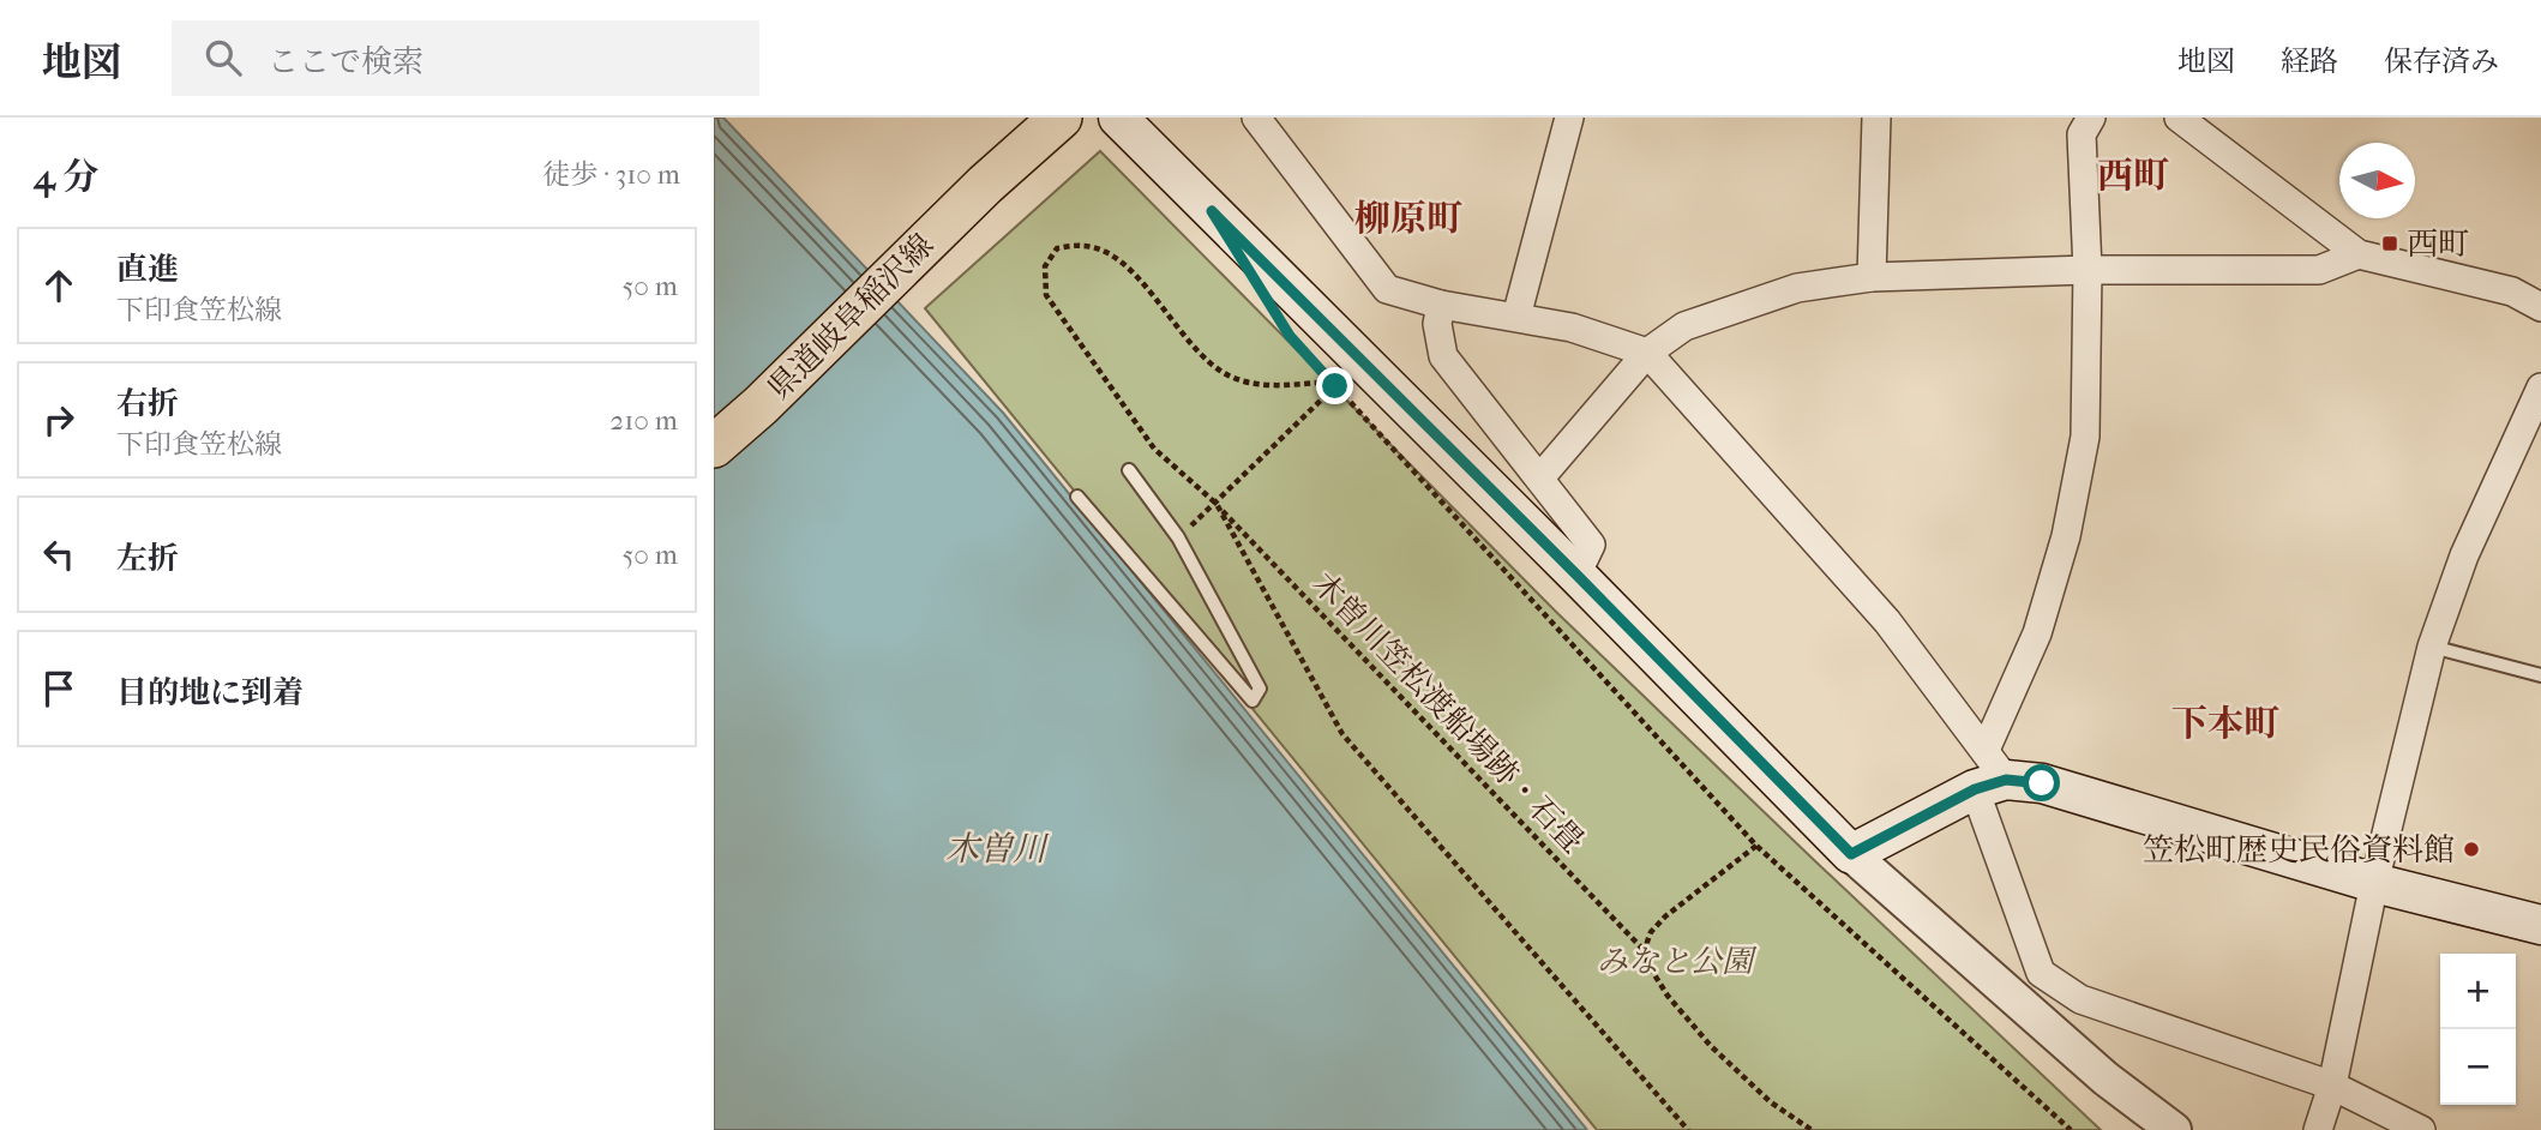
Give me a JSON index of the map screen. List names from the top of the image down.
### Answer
{
  "streets": {
    "main road": ["県道岐阜稲沢線"],
    "path": ["木曽川笠松渡船場跡・石畳"]
  },
  "districts": ["西町", "柳原町", "下本町"],
  "water": ["木曽川"],
  "parks": ["みなと公園"],
  "places": {
    "transit": ["西町"],
    "other": ["笠松町歴史民俗資料館"]
  },
  "north": "right",
  "page": {
    "header": "地図",
    "search": "ここで検索",
    "nav": ["地図", "経路", "保存済み"],
    "heading": ["4 分", "徒歩 · 310 m"],
    "list": [
      ["直進", "下印食笠松線", "50 m"],
      ["右折", "下印食笠松線", "210 m"],
      ["左折", "50 m"],
      "目的地に到着"
    ],
    "map_buttons": ["+", "−"]
  }
}
